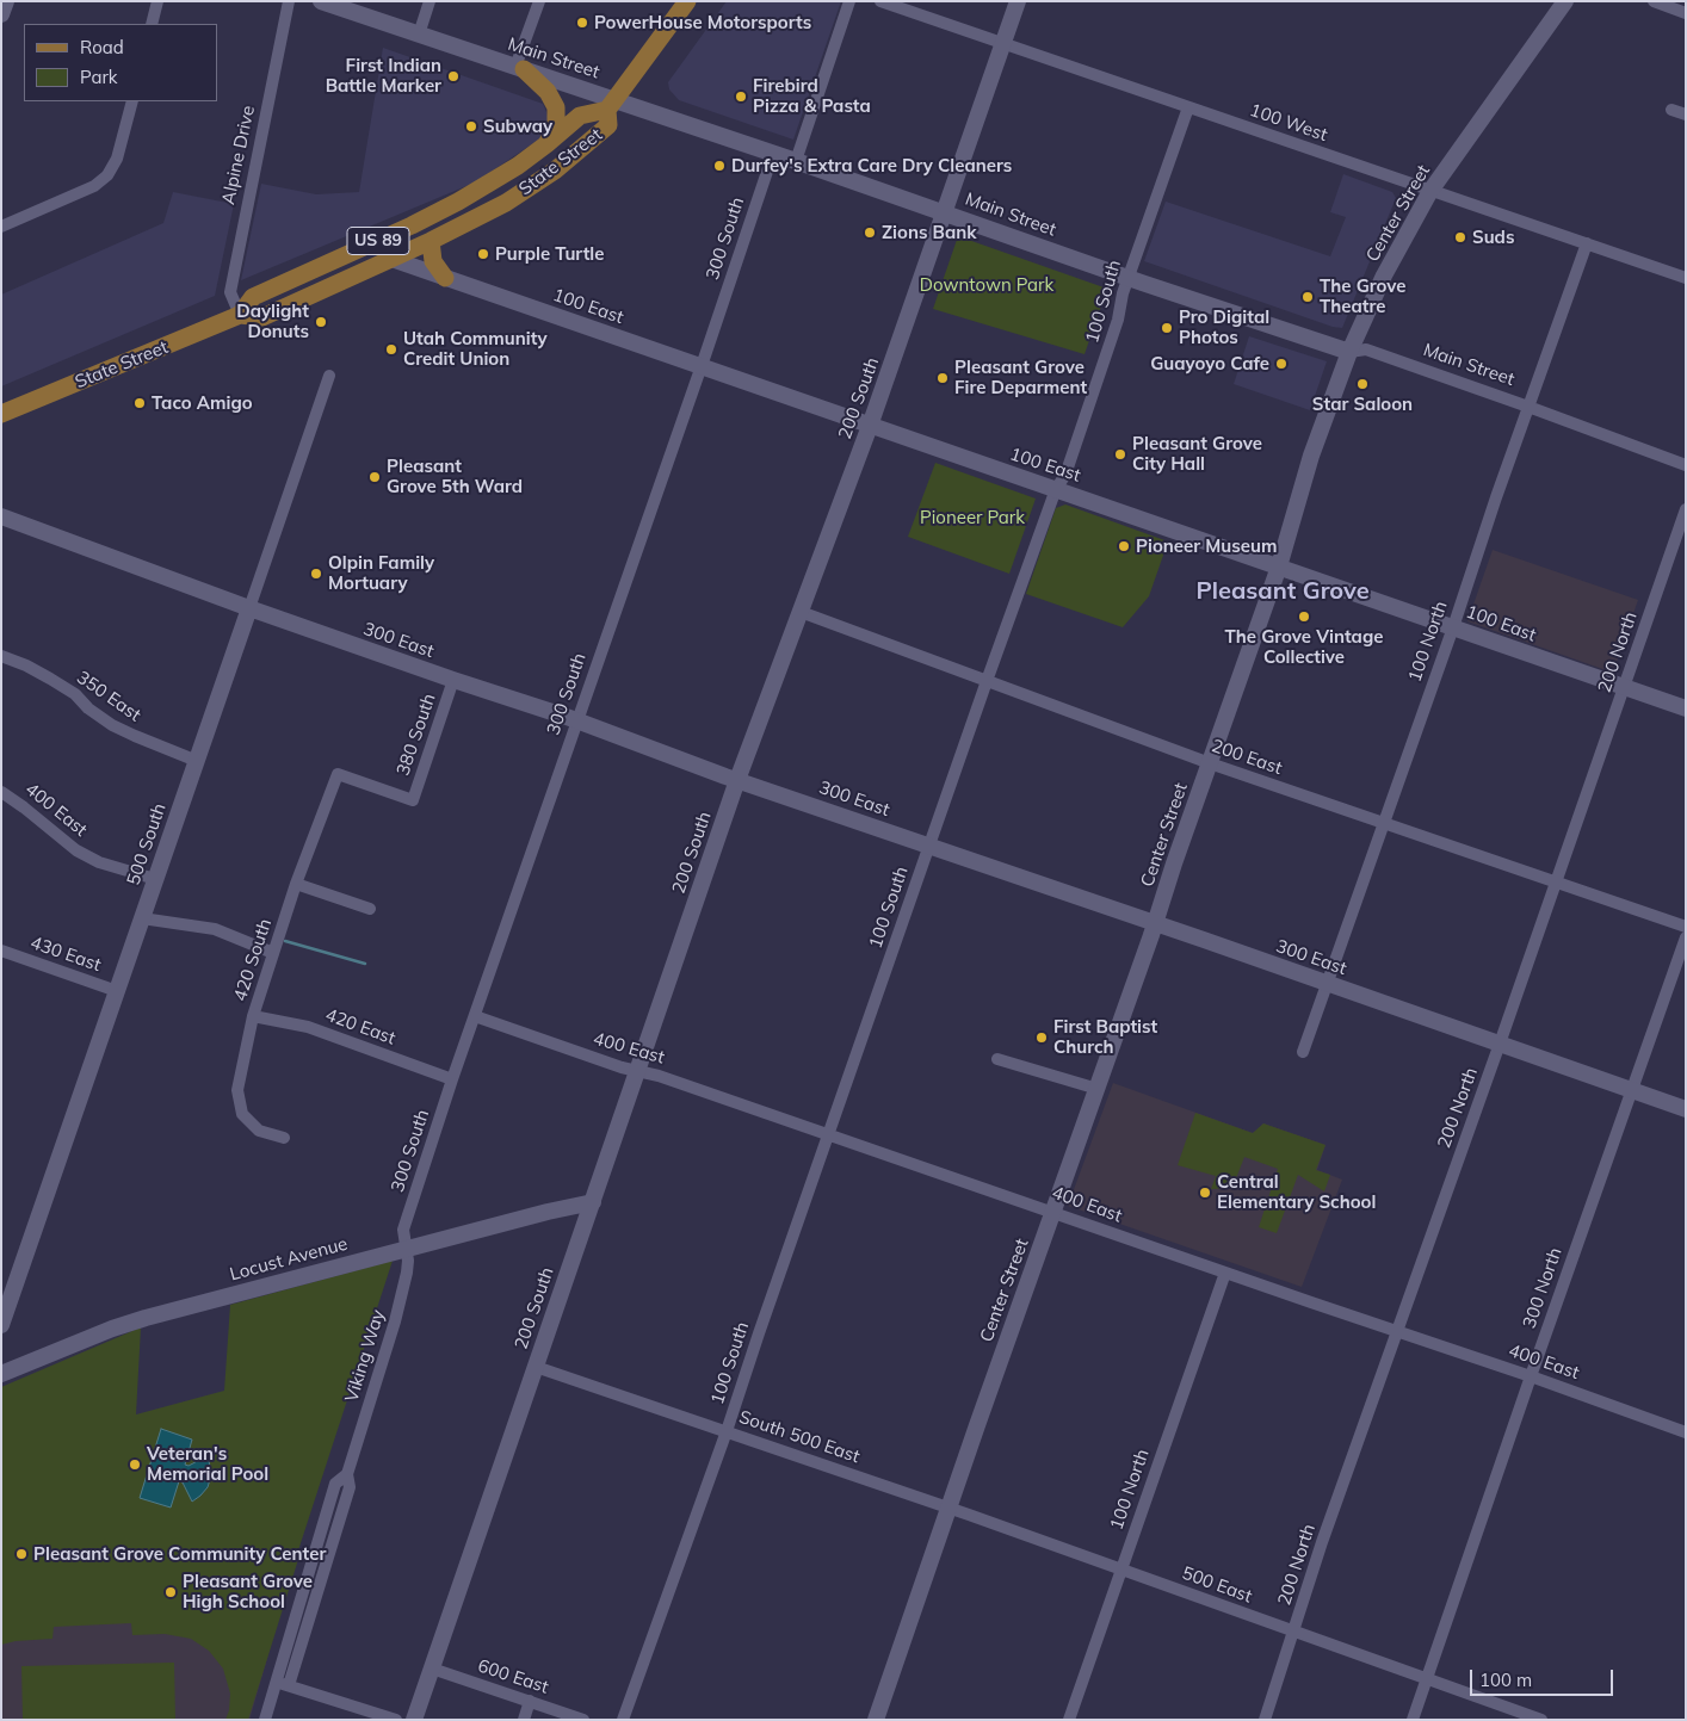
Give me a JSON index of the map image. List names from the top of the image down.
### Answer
{
  "streets": {
    "main road": ["State Street", "US 89"],
    "street": [
      "Main Street",
      "100 West",
      "Alpine Drive",
      "Center Street",
      "300 South",
      "100 South",
      "100 East",
      "200 South",
      "300 East",
      "100 North",
      "200 North",
      "350 East",
      "380 South",
      "200 East",
      "400 East",
      "500 South",
      "430 East",
      "420 South",
      "420 East",
      "Locust Avenue",
      "300 North",
      "Viking Way",
      "South 500 East",
      "500 East",
      "600 East"
    ]
  },
  "crossings": [
    ["Main Street", "State Street"],
    ["Main Street", "Center Street"],
    ["Main Street", "300 South"],
    ["Main Street", "100 South"],
    ["Main Street", "200 South"],
    ["Main Street", "100 North"],
    ["100 West", "Center Street"],
    ["100 West", "100 South"],
    ["100 West", "200 South"],
    ["100 West", "100 North"],
    ["Alpine Drive", "State Street"],
    ["State Street", "100 East"],
    ["Center Street", "100 East"],
    ["Center Street", "300 East"],
    ["Center Street", "200 East"],
    ["Center Street", "400 East"],
    ["Center Street", "South 500 East"],
    ["Center Street", "500 East"],
    ["300 South", "100 East"],
    ["300 South", "300 East"],
    ["300 South", "400 East"],
    ["300 South", "420 East"],
    ["300 South", "Locust Avenue"],
    ["300 South", "Viking Way"],
    ["100 South", "100 East"],
    ["100 South", "300 East"],
    ["100 South", "200 East"],
    ["100 South", "400 East"],
    ["100 South", "South 500 East"],
    ["100 East", "200 South"],
    ["100 East", "100 North"],
    ["100 East", "200 North"],
    ["200 South", "300 East"],
    ["200 South", "200 East"],
    ["200 South", "400 East"],
    ["200 South", "Locust Avenue"],
    ["200 South", "South 500 East"],
    ["200 South", "600 East"],
    ["300 East", "100 North"],
    ["300 East", "200 North"],
    ["300 East", "380 South"],
    ["300 East", "500 South"],
    ["300 East", "300 North"],
    ["100 North", "200 East"],
    ["100 North", "400 East"],
    ["100 North", "500 East"],
    ["200 North", "200 East"],
    ["200 North", "400 East"],
    ["200 North", "500 East"],
    ["350 East", "500 South"],
    ["380 South", "420 South"],
    ["400 East", "500 South"],
    ["400 East", "300 North"],
    ["500 South", "430 East"],
    ["420 South", "420 East"],
    ["Locust Avenue", "Viking Way"],
    ["300 North", "500 East"],
    ["South 500 East", "500 East"]
  ],
  "districts": ["Pleasant Grove"],
  "parks": ["Downtown Park", "Pioneer Park"],
  "places": [
    "PowerHouse Motorsports",
    "First Indian Battle Marker",
    "Firebird Pizza & Pasta",
    "Subway",
    "Durfey's Extra Care Dry Cleaners",
    "Zions Bank",
    "Suds",
    "Purple Turtle",
    "The Grove Theatre",
    "Daylight Donuts",
    "Pro Digital Photos",
    "Utah Community Credit Union",
    "Guayoyo Cafe",
    "Pleasant Grove Fire Deparment",
    "Star Saloon",
    "Taco Amigo",
    "Pleasant Grove City Hall",
    "Pleasant Grove 5th Ward",
    "Pioneer Museum",
    "Olpin Family Mortuary",
    "The Grove Vintage Collective",
    "First Baptist Church",
    "Central Elementary School",
    "Veteran's Memorial Pool",
    "Pleasant Grove Community Center",
    "Pleasant Grove High School"
  ],
  "legend": ["Road", "Park"],
  "scale_bar": "100 m"
}
